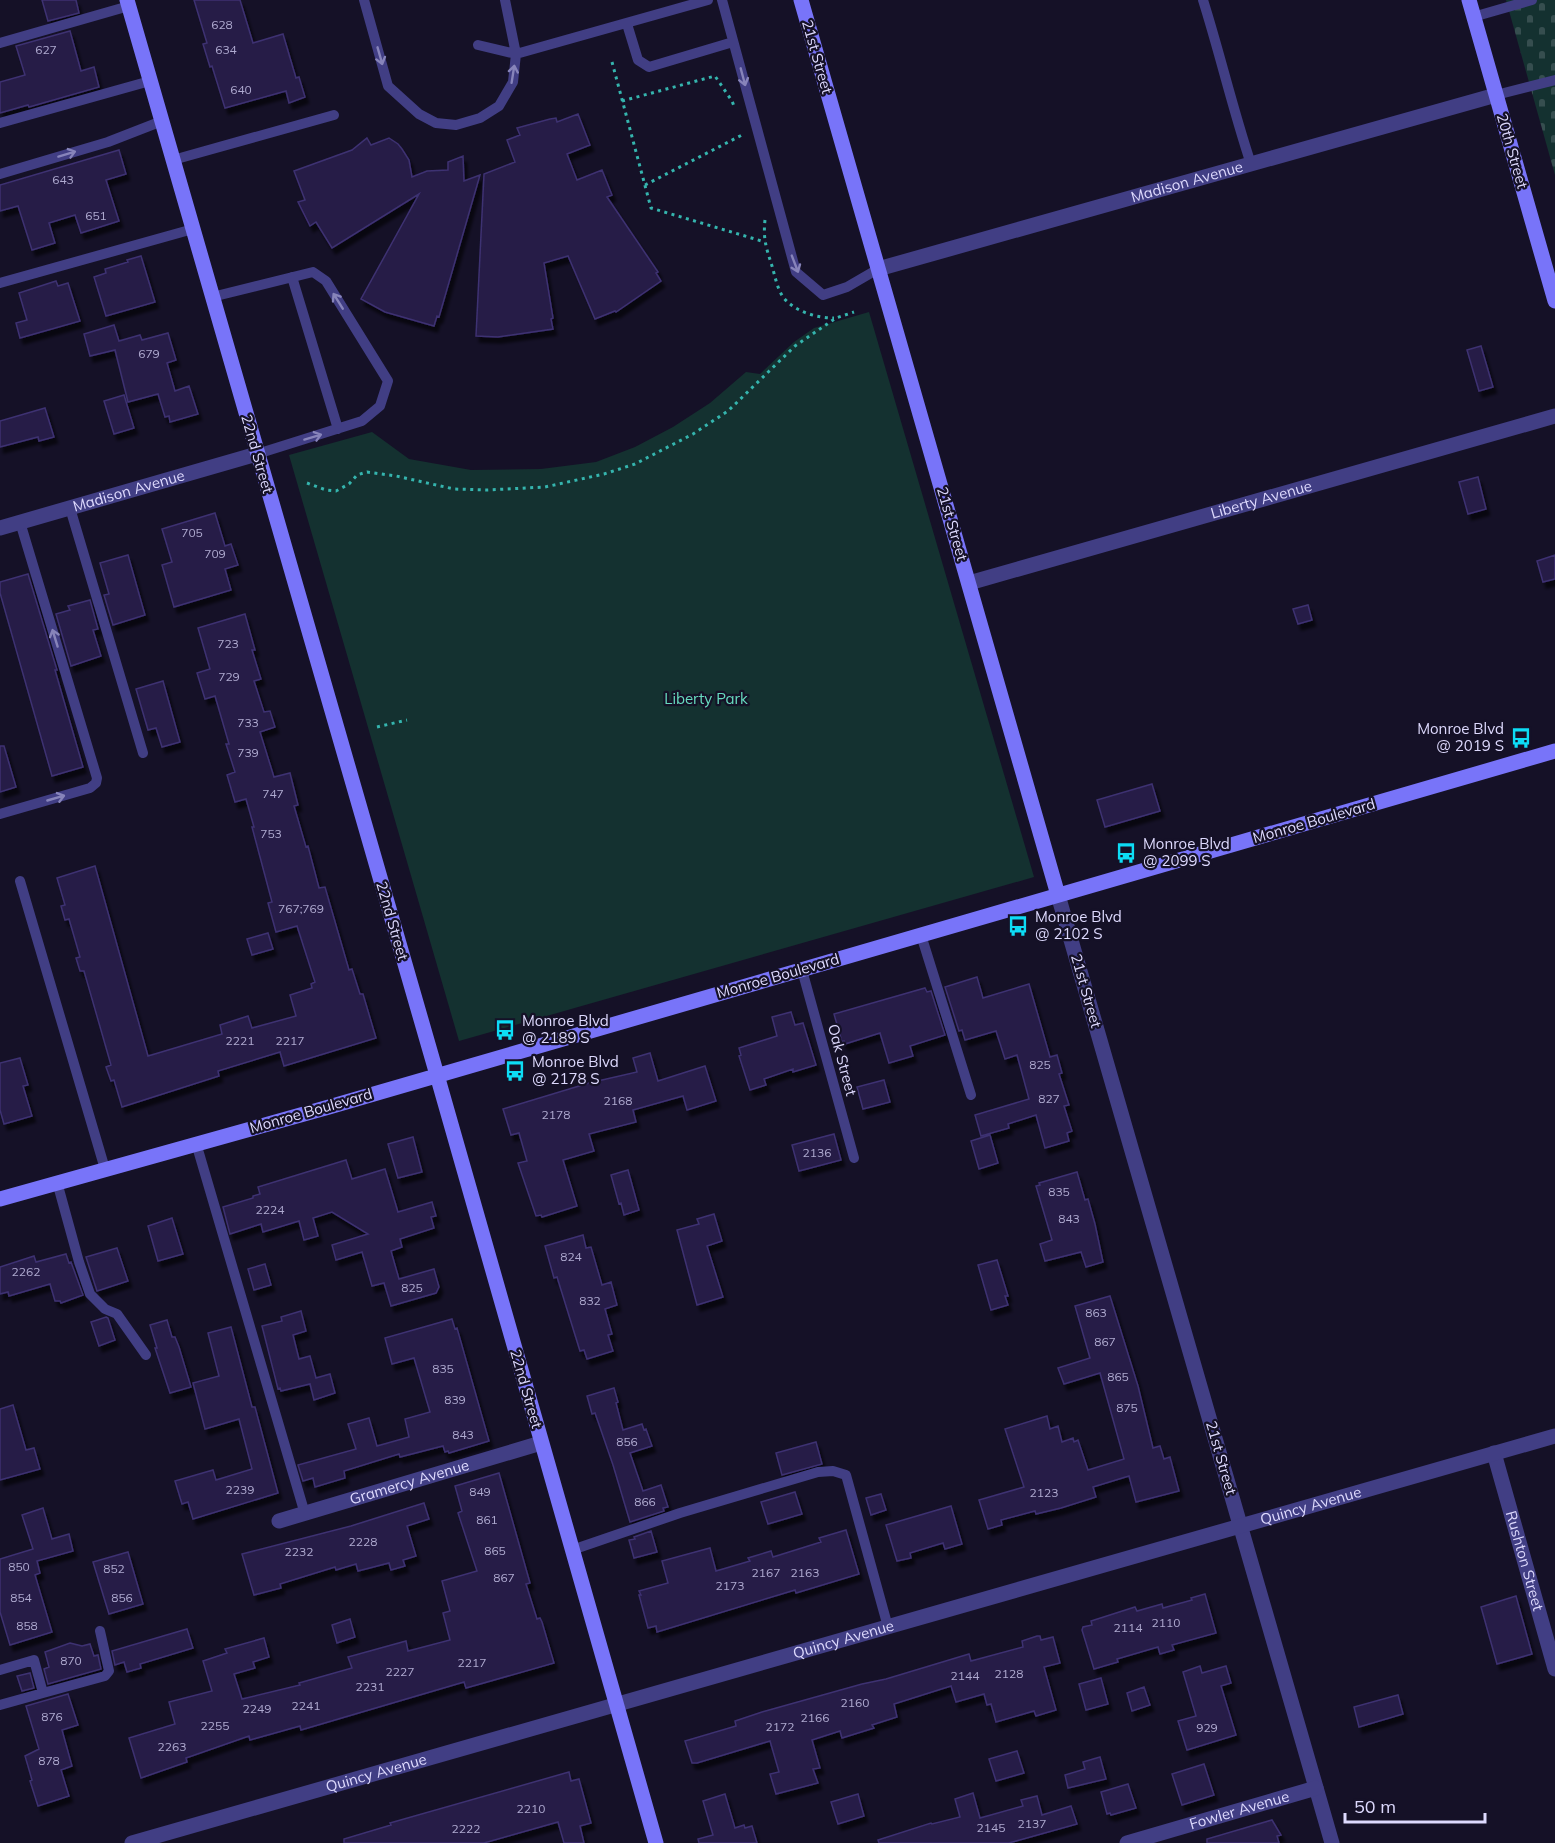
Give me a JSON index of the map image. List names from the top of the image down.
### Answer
{
  "streets": {
    "street": [
      "21st Street",
      "20th Street",
      "Madison Avenue",
      "22nd Street",
      "Liberty Avenue",
      "Monroe Boulevard",
      "Gramercy Avenue",
      "Quincy Avenue",
      "Rushton Street",
      "Fowler Avenue"
    ],
    "lane": ["Oak Street"]
  },
  "crossings": [
    ["21st Street", "Madison Avenue"],
    ["21st Street", "Liberty Avenue"],
    ["21st Street", "Monroe Boulevard"],
    ["21st Street", "Quincy Avenue"],
    ["21st Street", "Fowler Avenue"],
    ["20th Street", "Madison Avenue"],
    ["Madison Avenue", "22nd Street"],
    ["22nd Street", "Monroe Boulevard"],
    ["22nd Street", "Gramercy Avenue"],
    ["22nd Street", "Quincy Avenue"],
    ["Monroe Boulevard", "Oak Street"],
    ["Quincy Avenue", "Rushton Street"]
  ],
  "parks": ["Liberty Park"],
  "places": {
    "bus stop": [
      "Monroe Blvd @ 2019 S",
      "Monroe Blvd @ 2099 S",
      "Monroe Blvd @ 2102 S",
      "Monroe Blvd @ 2189 S",
      "Monroe Blvd @ 2178 S"
    ]
  },
  "house_numbers": [
    "628",
    "627",
    "634",
    "640",
    "643",
    "651",
    "679",
    "705",
    "709",
    "723",
    "729",
    "733",
    "739",
    "747",
    "753",
    "767;769",
    "2221",
    "2217",
    "825",
    "827",
    "2168",
    "2178",
    "2136",
    "835",
    "2224",
    "843",
    "824",
    "2262",
    "825",
    "832",
    "863",
    "867",
    "835",
    "865",
    "839",
    "875",
    "843",
    "856",
    "2239",
    "849",
    "2123",
    "866",
    "861",
    "2228",
    "865",
    "2232",
    "850",
    "852",
    "2167",
    "2163",
    "867",
    "2173",
    "854",
    "856",
    "2110",
    "858",
    "2114",
    "870",
    "2217",
    "2227",
    "2128",
    "2144",
    "2231",
    "2160",
    "2241",
    "2249",
    "876",
    "2166",
    "2255",
    "2172",
    "929",
    "2263",
    "878",
    "2210",
    "2137",
    "2145",
    "2222"
  ],
  "scale_bar": "50 m"
}
